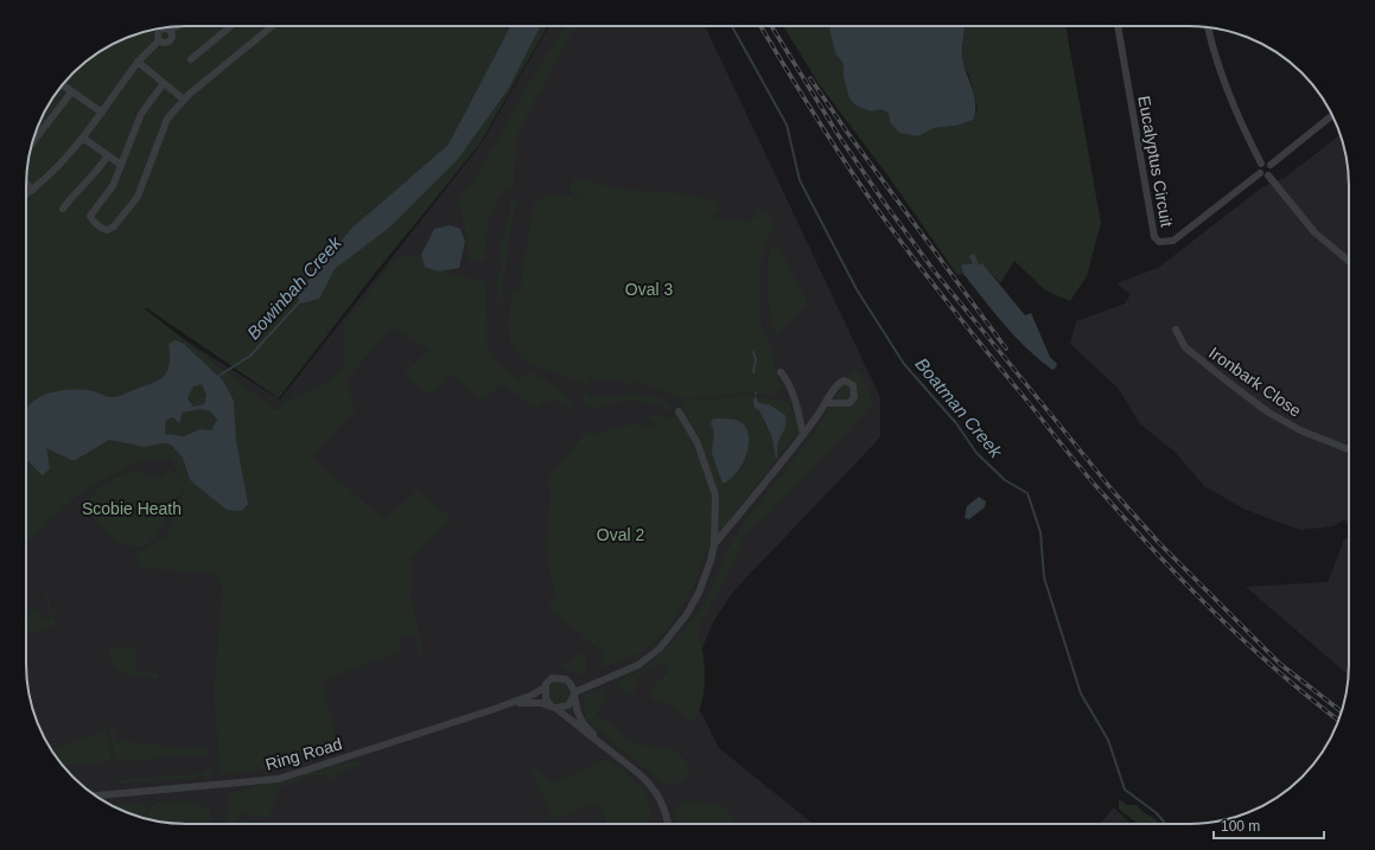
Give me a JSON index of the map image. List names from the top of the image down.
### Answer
{
  "streets": {
    "street": ["Eucalyptus Circuit", "Ironbark Close", "Ring Road"]
  },
  "water": ["Bowinbah Creek", "Boatman Creek"],
  "parks": ["Oval 3", "Scobie Heath", "Oval 2"],
  "scale_bar": "100 m"
}
